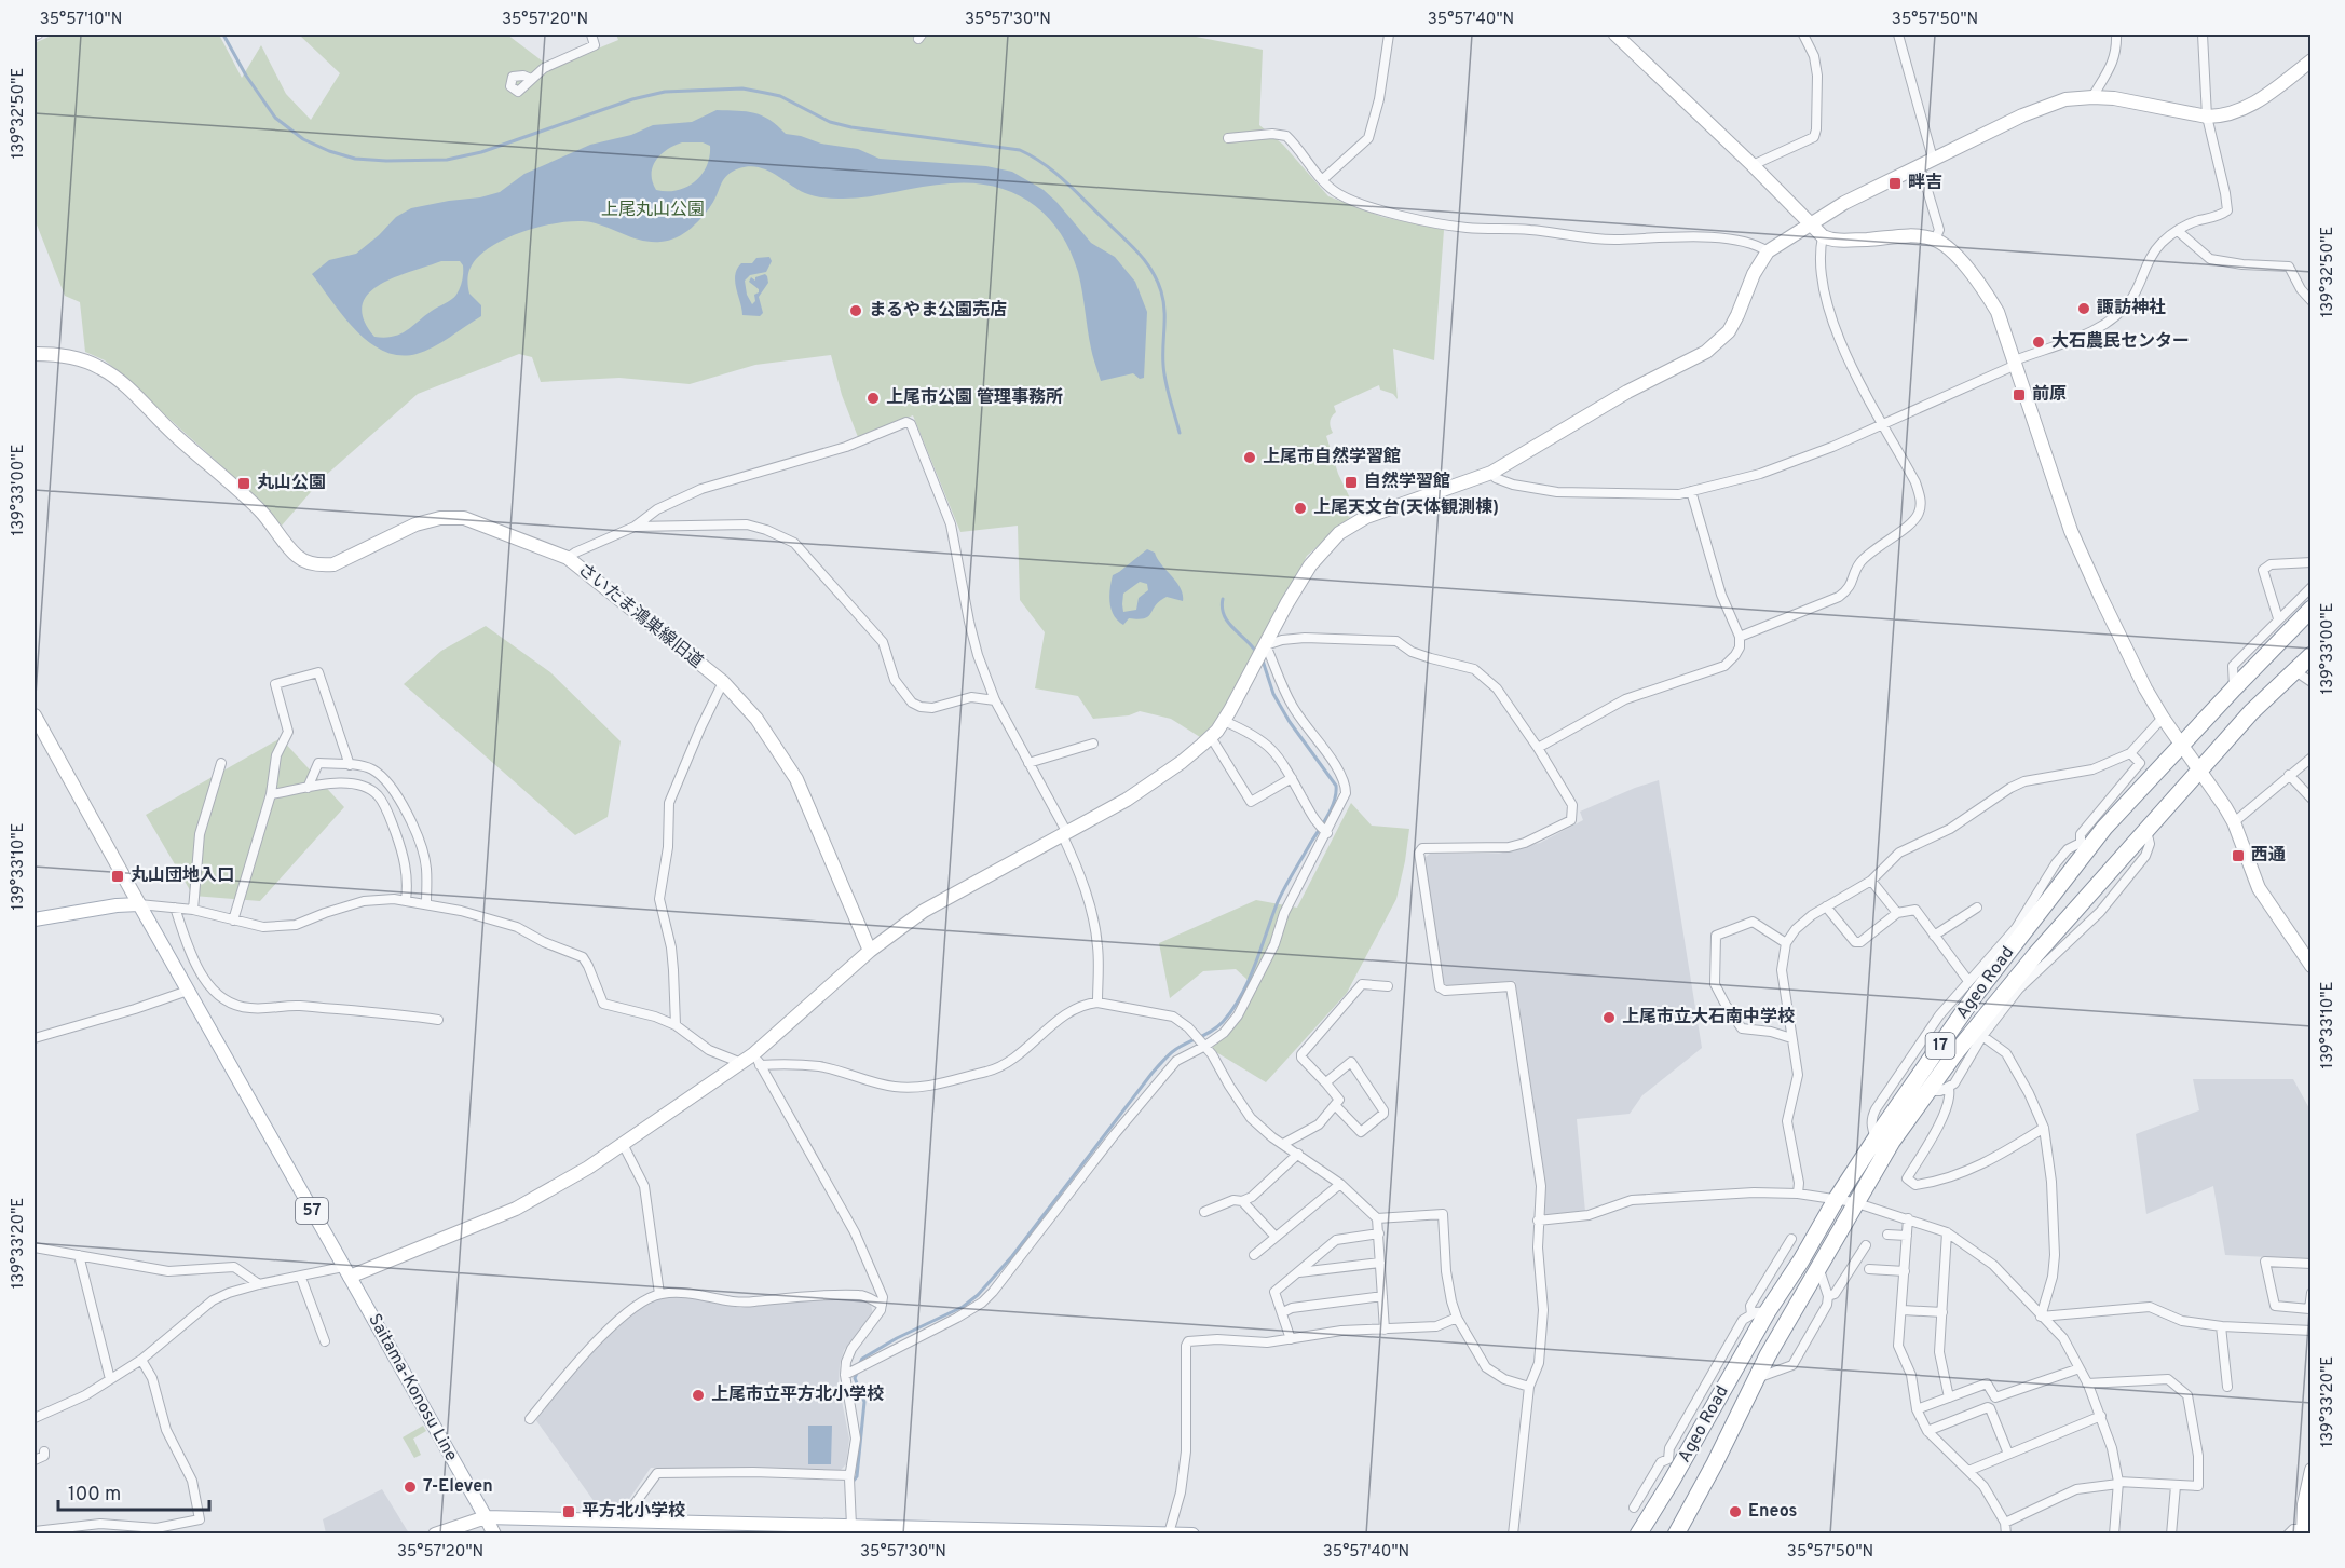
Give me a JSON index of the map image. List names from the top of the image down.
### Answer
{
  "streets": {
    "highway": ["Ageo Road", "17"],
    "street": ["さいたま鴻巣線旧道", "57", "Saitama-Konosu Line"]
  },
  "parks": ["上尾丸山公園"],
  "places": {
    "transit": [
      "畔吉",
      "前原",
      "自然学習館",
      "丸山公園",
      "西通",
      "丸山団地入口",
      "平方北小学校"
    ],
    "other": [
      "諏訪神社",
      "まるやま公園売店",
      "大石農民センター",
      "上尾市公園 管理事務所",
      "上尾市自然学習館",
      "上尾天文台(天体観測棟)",
      "上尾市立大石南中学校",
      "上尾市立平方北小学校",
      "7-Eleven",
      "Eneos"
    ]
  },
  "scale_bar": "100 m",
  "coordinates": [
    "35°57'10\"N",
    "35°57'20\"N",
    "35°57'30\"N",
    "35°57'40\"N",
    "35°57'50\"N",
    "139°32'50\"E",
    "139°33'00\"E",
    "139°33'10\"E",
    "139°33'20\"E"
  ]
}
